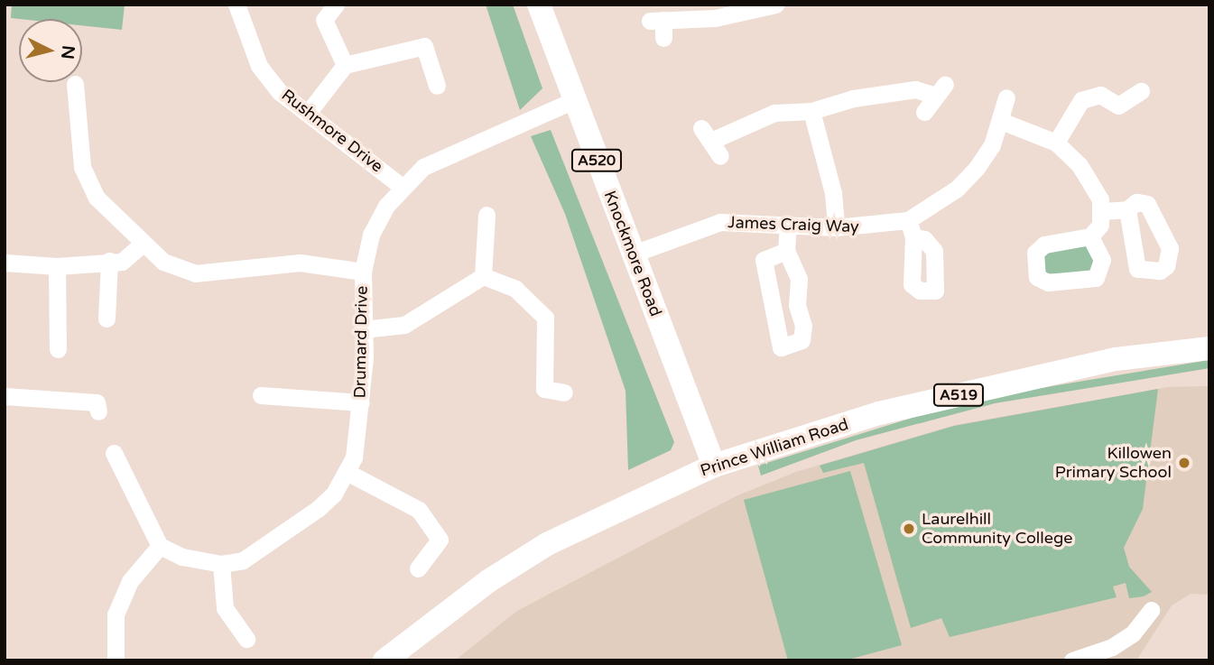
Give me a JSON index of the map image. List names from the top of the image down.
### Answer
{
  "streets": {
    "main road": [
      "A520",
      "Knockmore Road",
      "A519",
      "Prince William Road"
    ],
    "street": ["Rushmore Drive", "James Craig Way", "Drumard Drive"]
  },
  "crossings": [
    ["Rushmore Drive", "Drumard Drive"],
    ["James Craig Way", "Knockmore Road"],
    ["Knockmore Road", "Drumard Drive"],
    ["Knockmore Road", "Prince William Road"]
  ],
  "places": ["Killowen Primary School", "Laurelhill Community College"],
  "north": "right"
}
